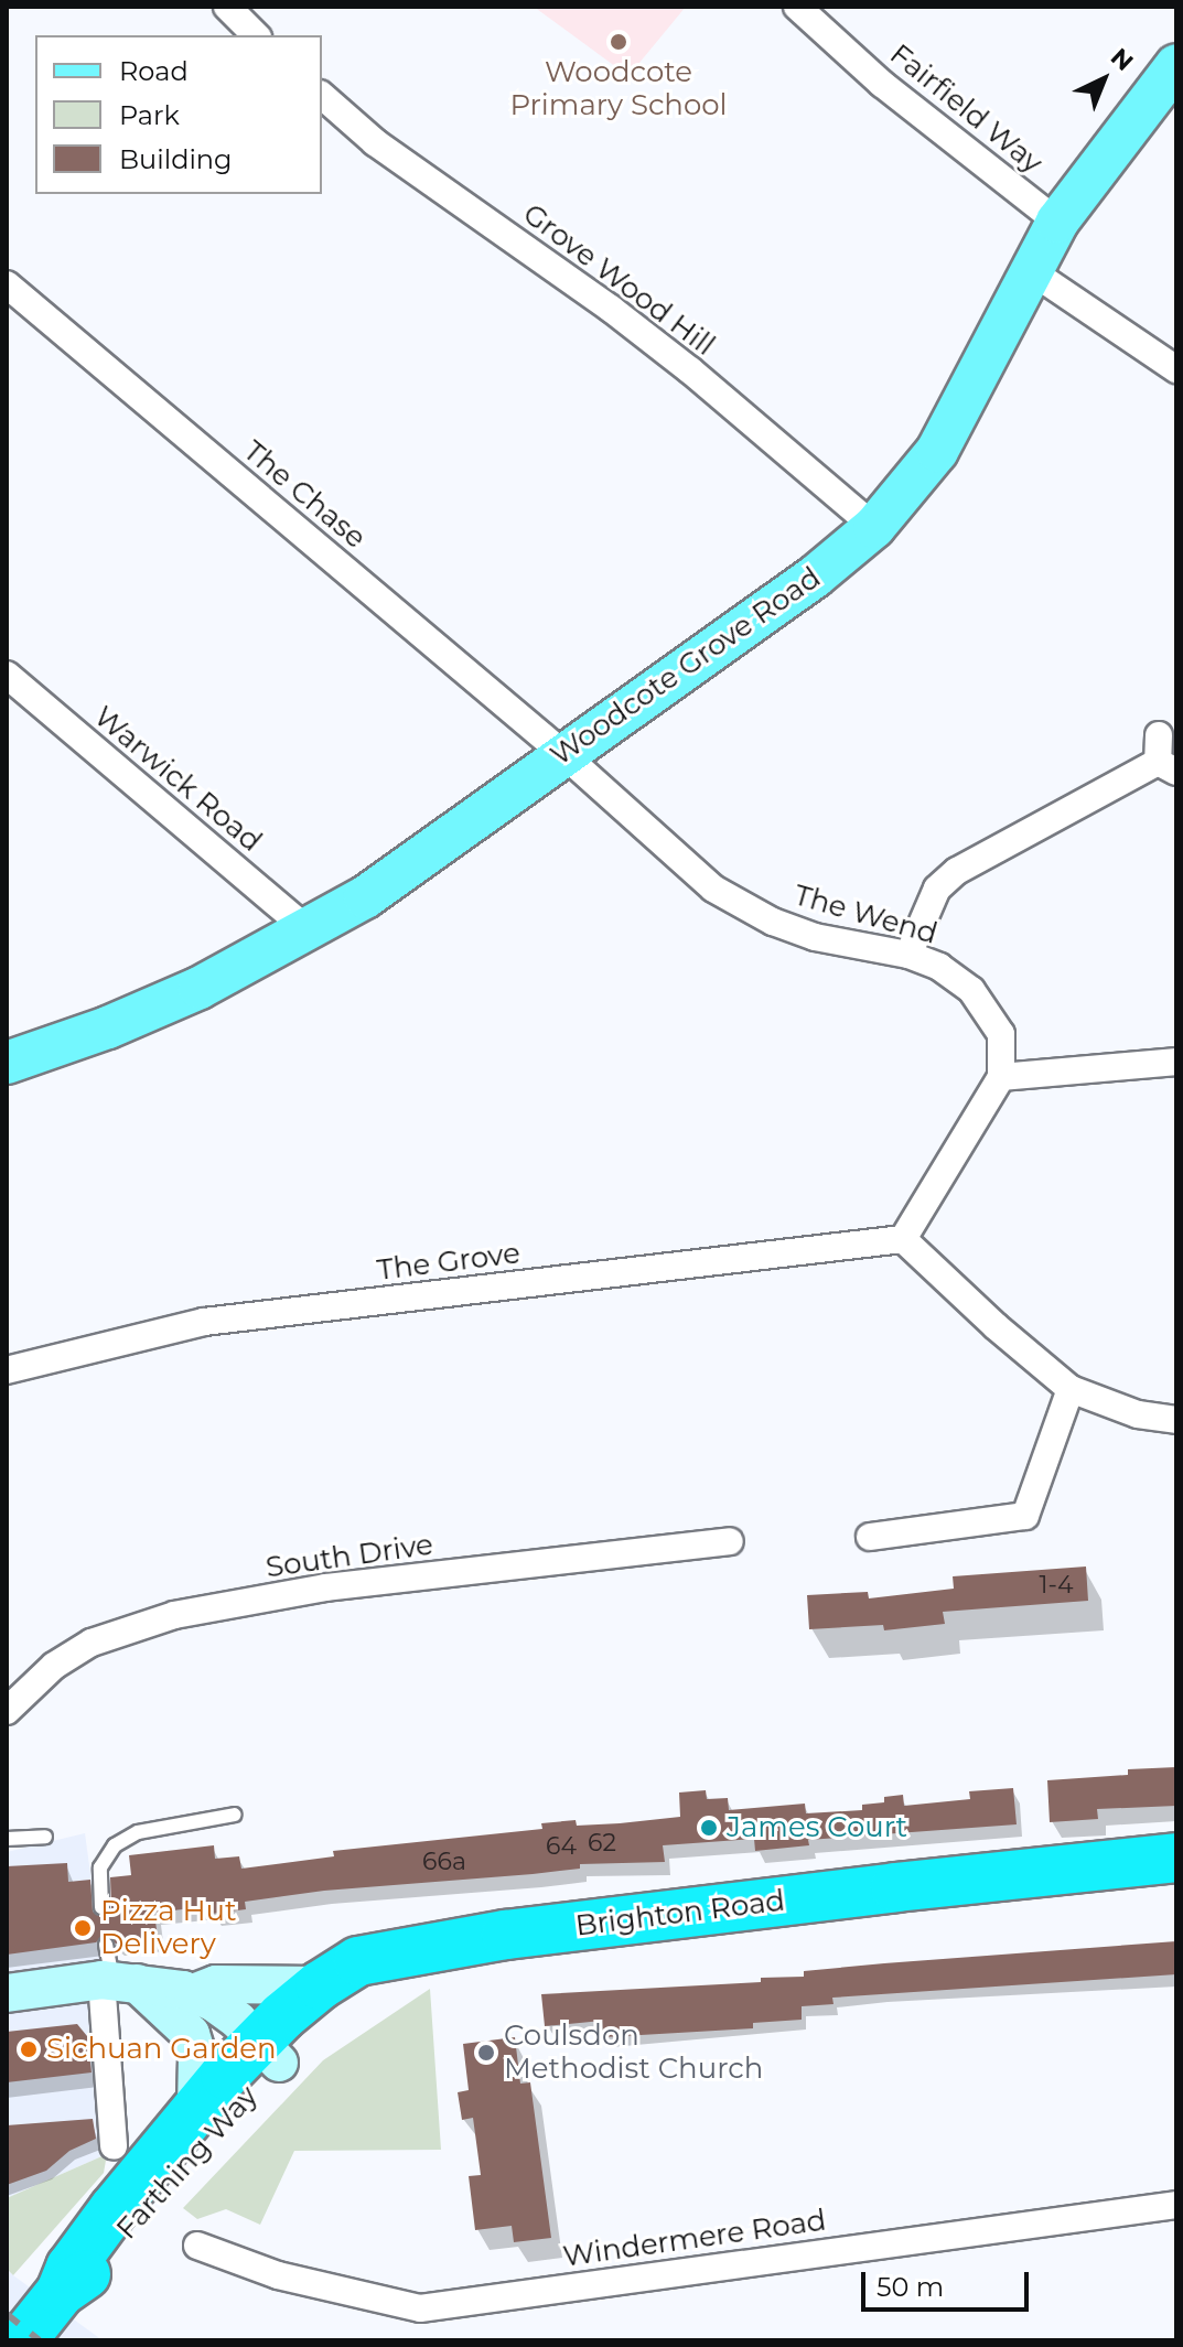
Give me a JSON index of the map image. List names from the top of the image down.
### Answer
{
  "streets": {
    "highway": ["Brighton Road", "Farthing Way"],
    "main road": ["Woodcote Grove Road"],
    "street": [
      "Fairfield Way",
      "Grove Wood Hill",
      "The Chase",
      "Warwick Road",
      "The Wend",
      "The Grove",
      "South Drive",
      "Windermere Road"
    ]
  },
  "crossings": [
    ["Fairfield Way", "Woodcote Grove Road"],
    ["Grove Wood Hill", "Woodcote Grove Road"],
    ["The Chase", "Woodcote Grove Road"],
    ["The Chase", "The Wend"],
    ["Woodcote Grove Road", "Warwick Road"],
    ["Woodcote Grove Road", "The Wend"],
    ["Brighton Road", "Farthing Way"]
  ],
  "places": [
    "Woodcote Primary School",
    "James Court",
    "Pizza Hut Delivery",
    "Sichuan Garden",
    "Coulsdon Methodist Church"
  ],
  "house_numbers": [
    "1-4",
    "62",
    "64",
    "66a"
  ],
  "legend": ["Road", "Park", "Building"],
  "scale_bar": "50 m",
  "north": "top right"
}
